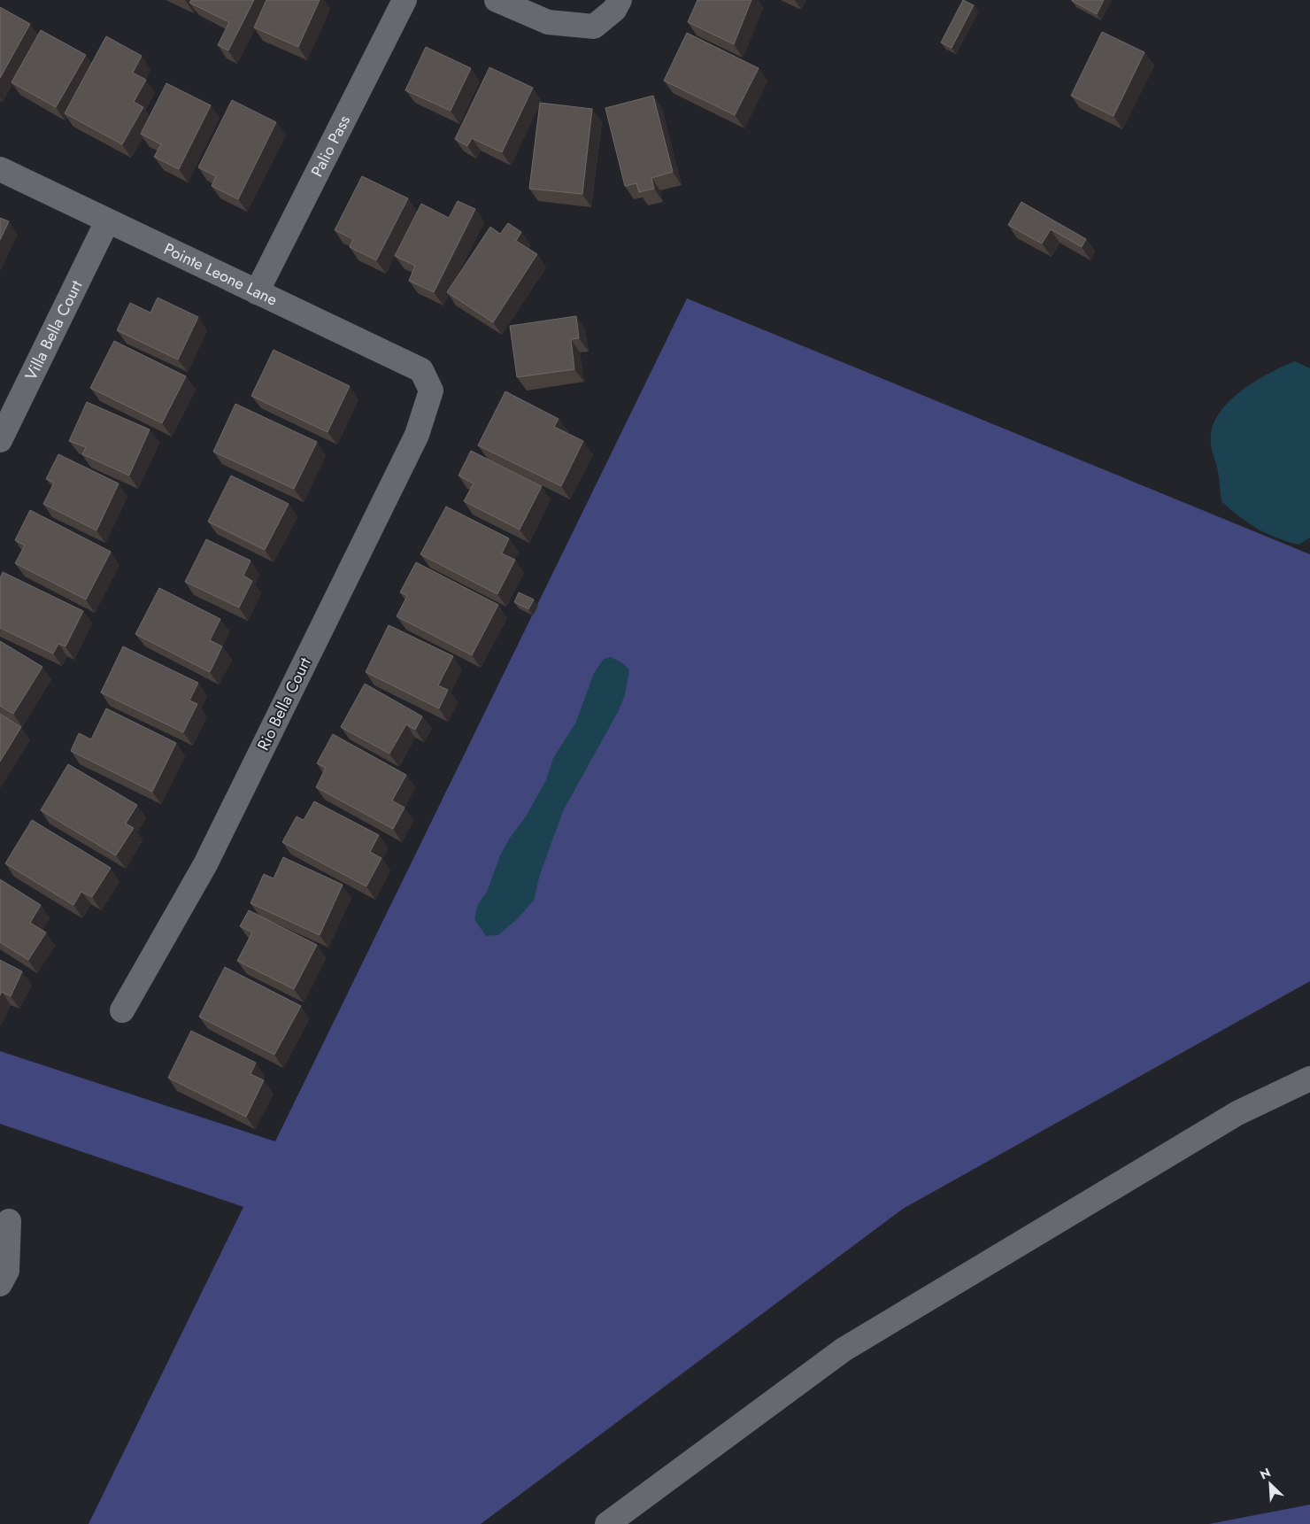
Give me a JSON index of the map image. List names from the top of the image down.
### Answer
{
  "streets": {
    "street": [
      "Palio Pass",
      "Pointe Leone Lane",
      "Villa Bella Court",
      "Rio Bella Court"
    ]
  },
  "crossings": [
    ["Palio Pass", "Pointe Leone Lane"],
    ["Pointe Leone Lane", "Villa Bella Court"],
    ["Pointe Leone Lane", "Rio Bella Court"]
  ],
  "north": "top left"
}
